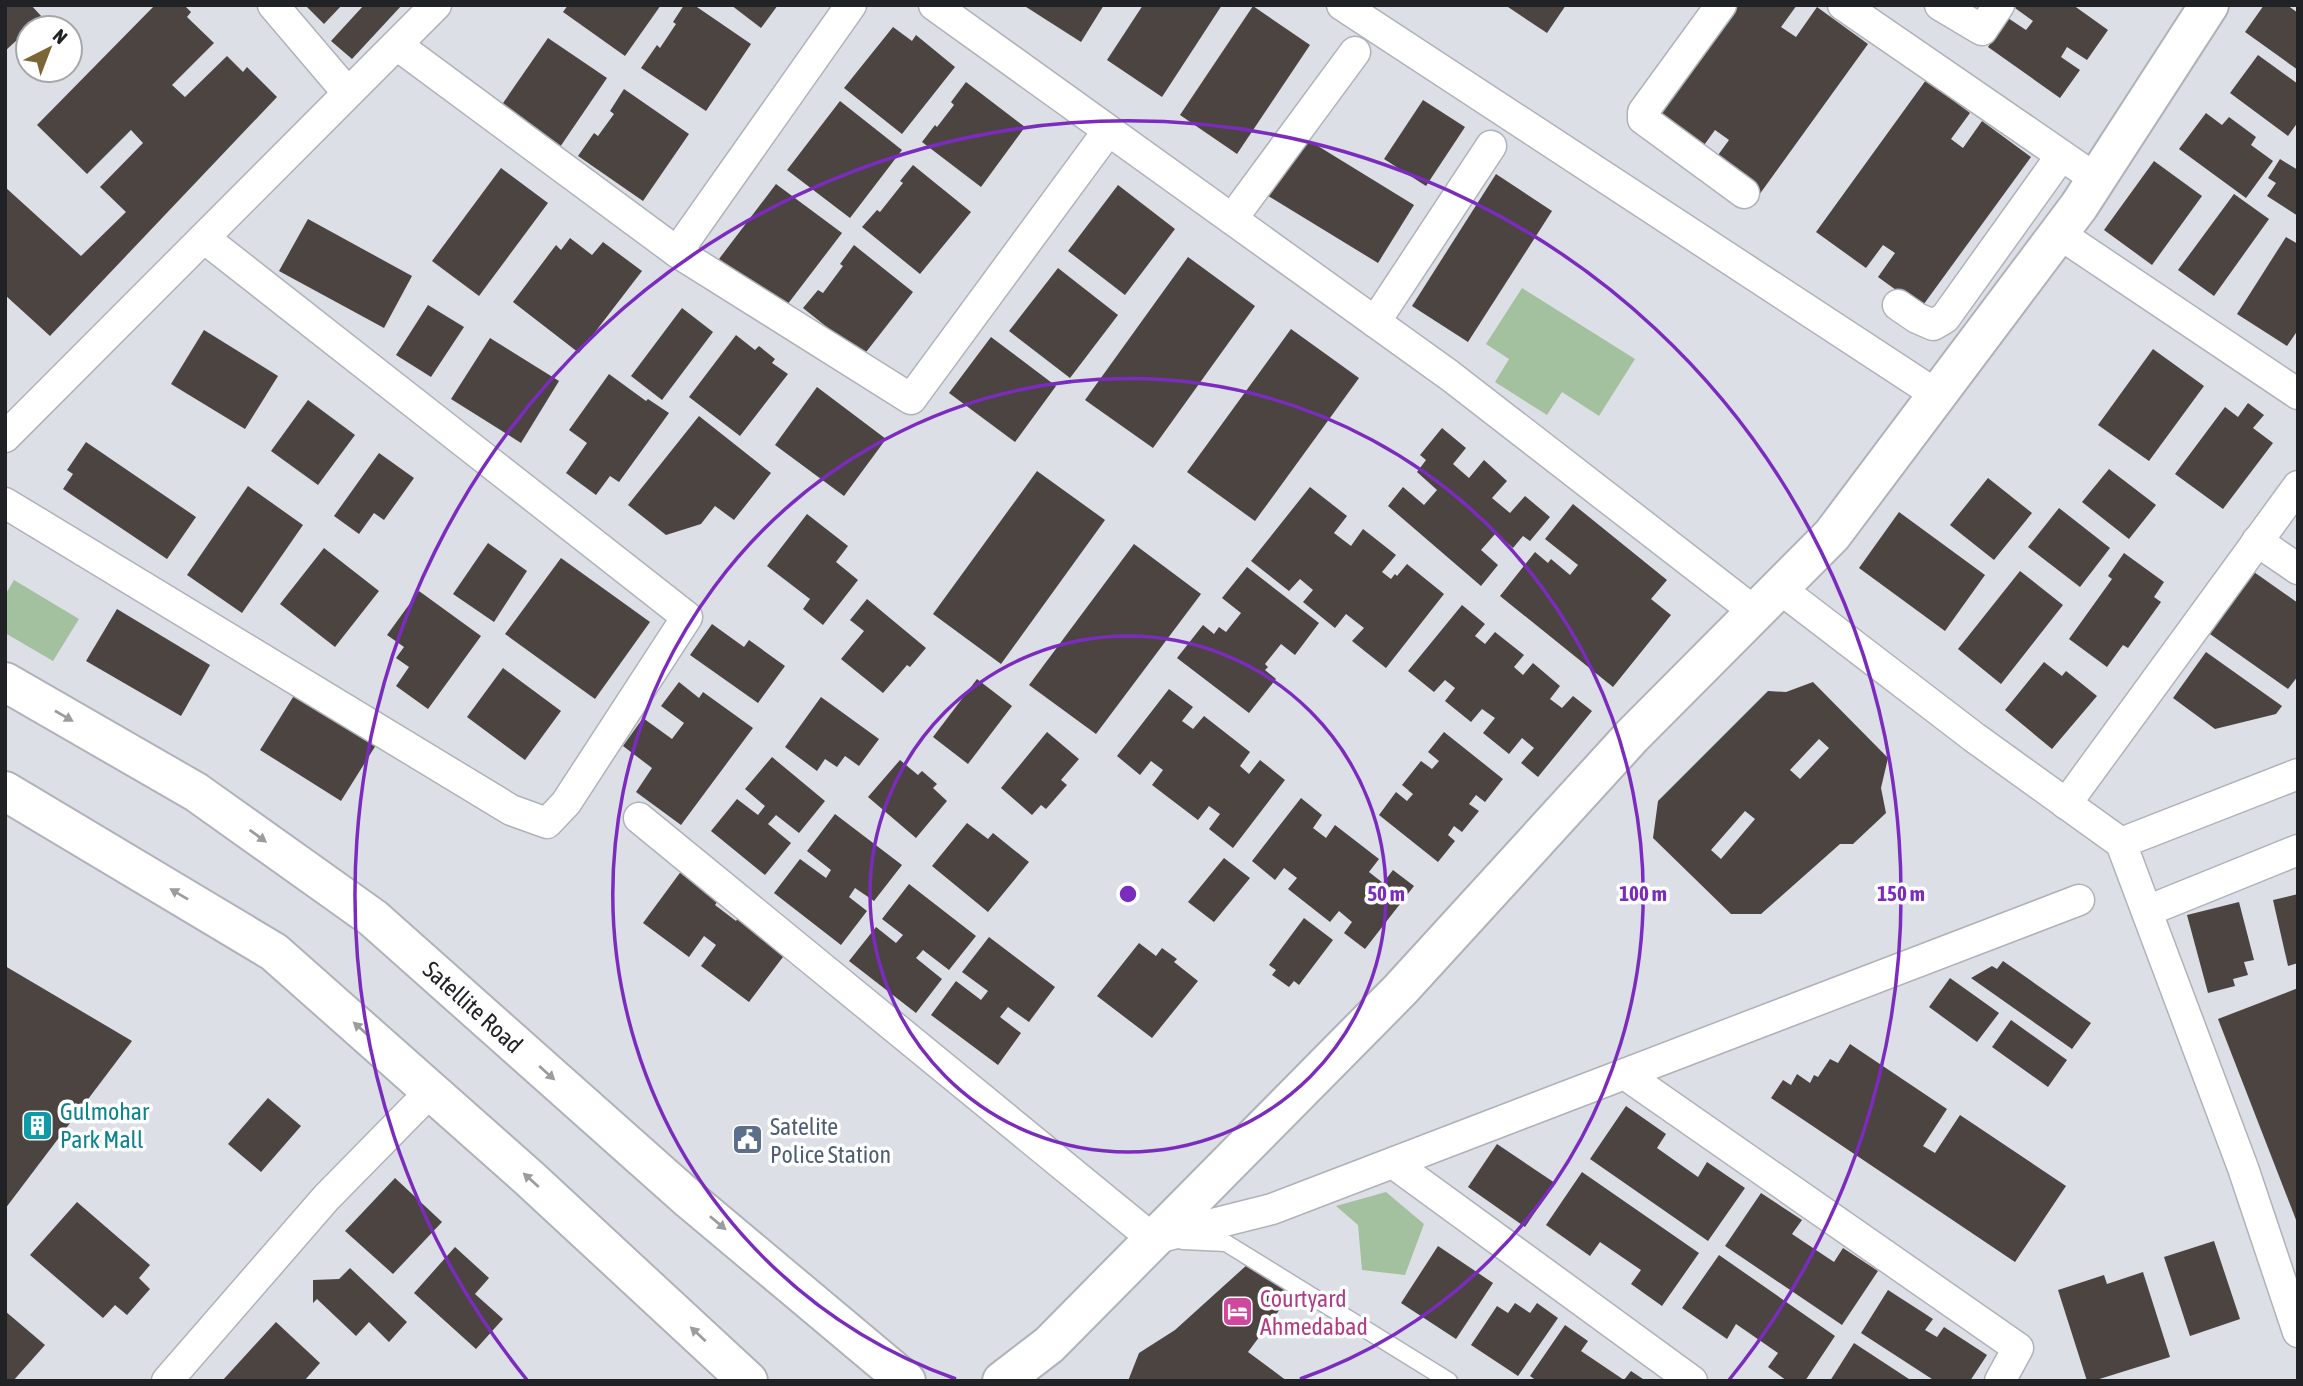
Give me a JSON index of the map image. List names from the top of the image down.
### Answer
{
  "streets": {
    "main road": ["Satellite Road"]
  },
  "places": {
    "building": ["Gulmohar Park Mall"],
    "public building": ["Satelite Police Station"],
    "hotel": ["Courtyard Ahmedabad"]
  },
  "north": "top right",
  "rings": ["50 m", "100 m", "150 m"]
}
